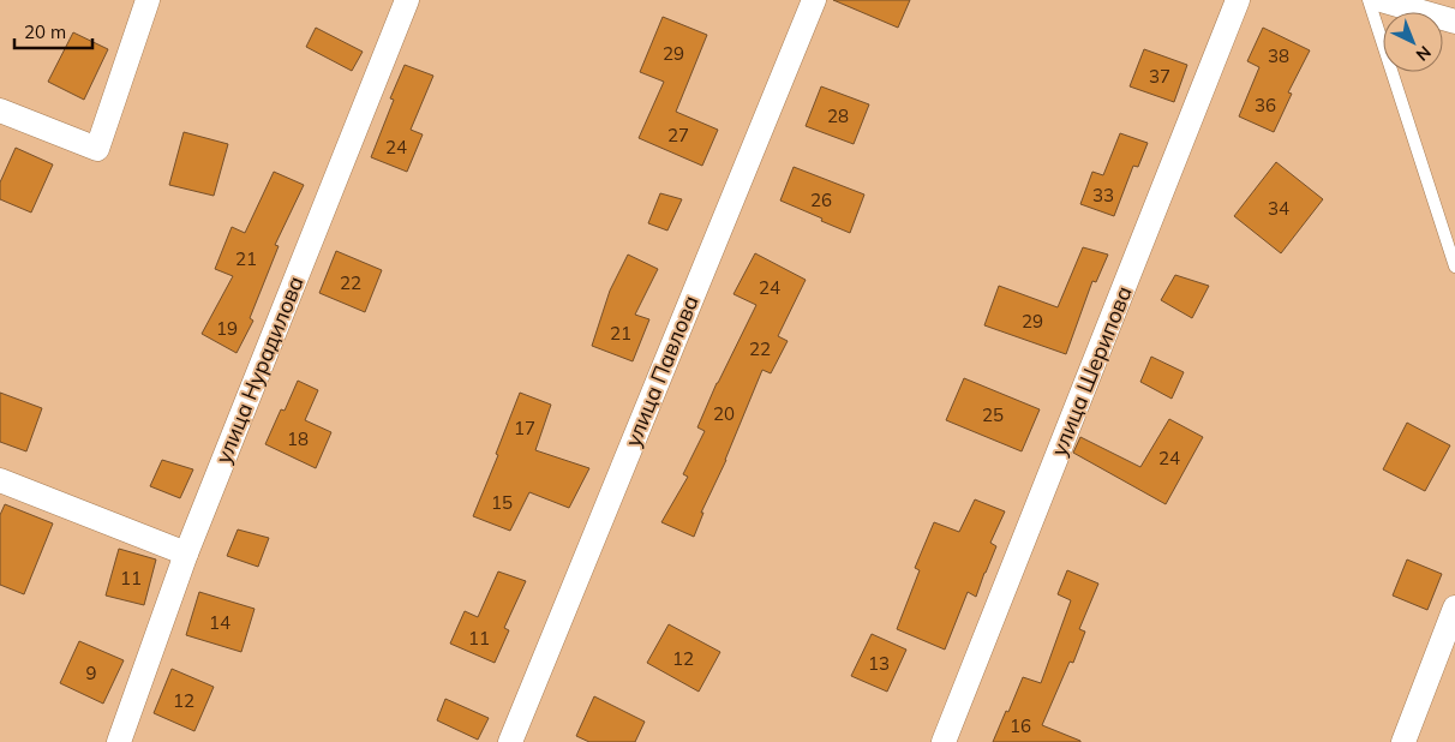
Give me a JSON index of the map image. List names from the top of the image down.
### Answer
{
  "streets": {
    "street": ["улица Нурадилова", "улица Павлова", "улица Шерипова"]
  },
  "house_numbers": [
    "29",
    "38",
    "37",
    "36",
    "28",
    "27",
    "24",
    "33",
    "26",
    "34",
    "21",
    "22",
    "24",
    "29",
    "19",
    "21",
    "22",
    "20",
    "25",
    "17",
    "18",
    "24",
    "15",
    "11",
    "14",
    "11",
    "12",
    "13",
    "9",
    "12",
    "16"
  ],
  "scale_bar": "20 m",
  "north": "bottom right"
}
